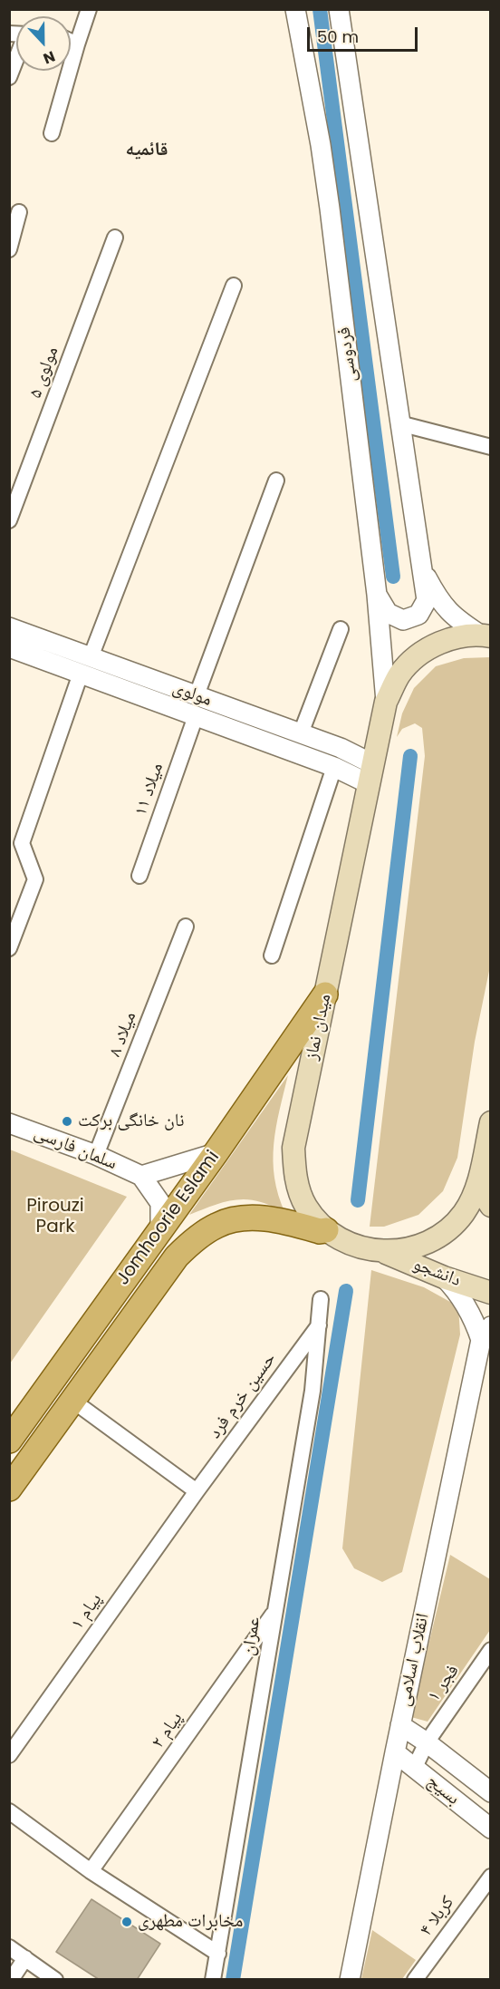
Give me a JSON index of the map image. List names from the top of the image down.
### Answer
{
  "streets": {
    "main road": ["میدان نماز", "Jomhoorie Eslami", "دانشجو"],
    "street": [
      "فردوسی",
      "مولوی ۵",
      "مولوی",
      "میلاد ۱۱",
      "میلاد ۸",
      "سلمان فارسی",
      "حسین خرم فرد",
      "پیام ۱",
      "عمران",
      "انقلاب اسلامی",
      "فجر ۱",
      "پیام ۲",
      "بسیج",
      "کربلا ۴"
    ]
  },
  "crossings": [
    ["فردوسی", "میدان نماز"],
    ["مولوی", "میلاد ۱۱"],
    ["مولوی", "میدان نماز"],
    ["میدان نماز", "Jomhoorie Eslami"],
    ["میدان نماز", "دانشجو"],
    ["میلاد ۸", "سلمان فارسی"],
    ["حسین خرم فرد", "پیام ۱"],
    ["حسین خرم فرد", "عمران"],
    ["عمران", "پیام ۲"],
    ["انقلاب اسلامی", "بسیج"],
    ["فجر ۱", "بسیج"]
  ],
  "districts": ["قائمیه"],
  "parks": ["Pirouzi Park"],
  "places": ["نان خانگی برکت", "مخابرات مطهری"],
  "scale_bar": "50 m",
  "north": "bottom"
}
